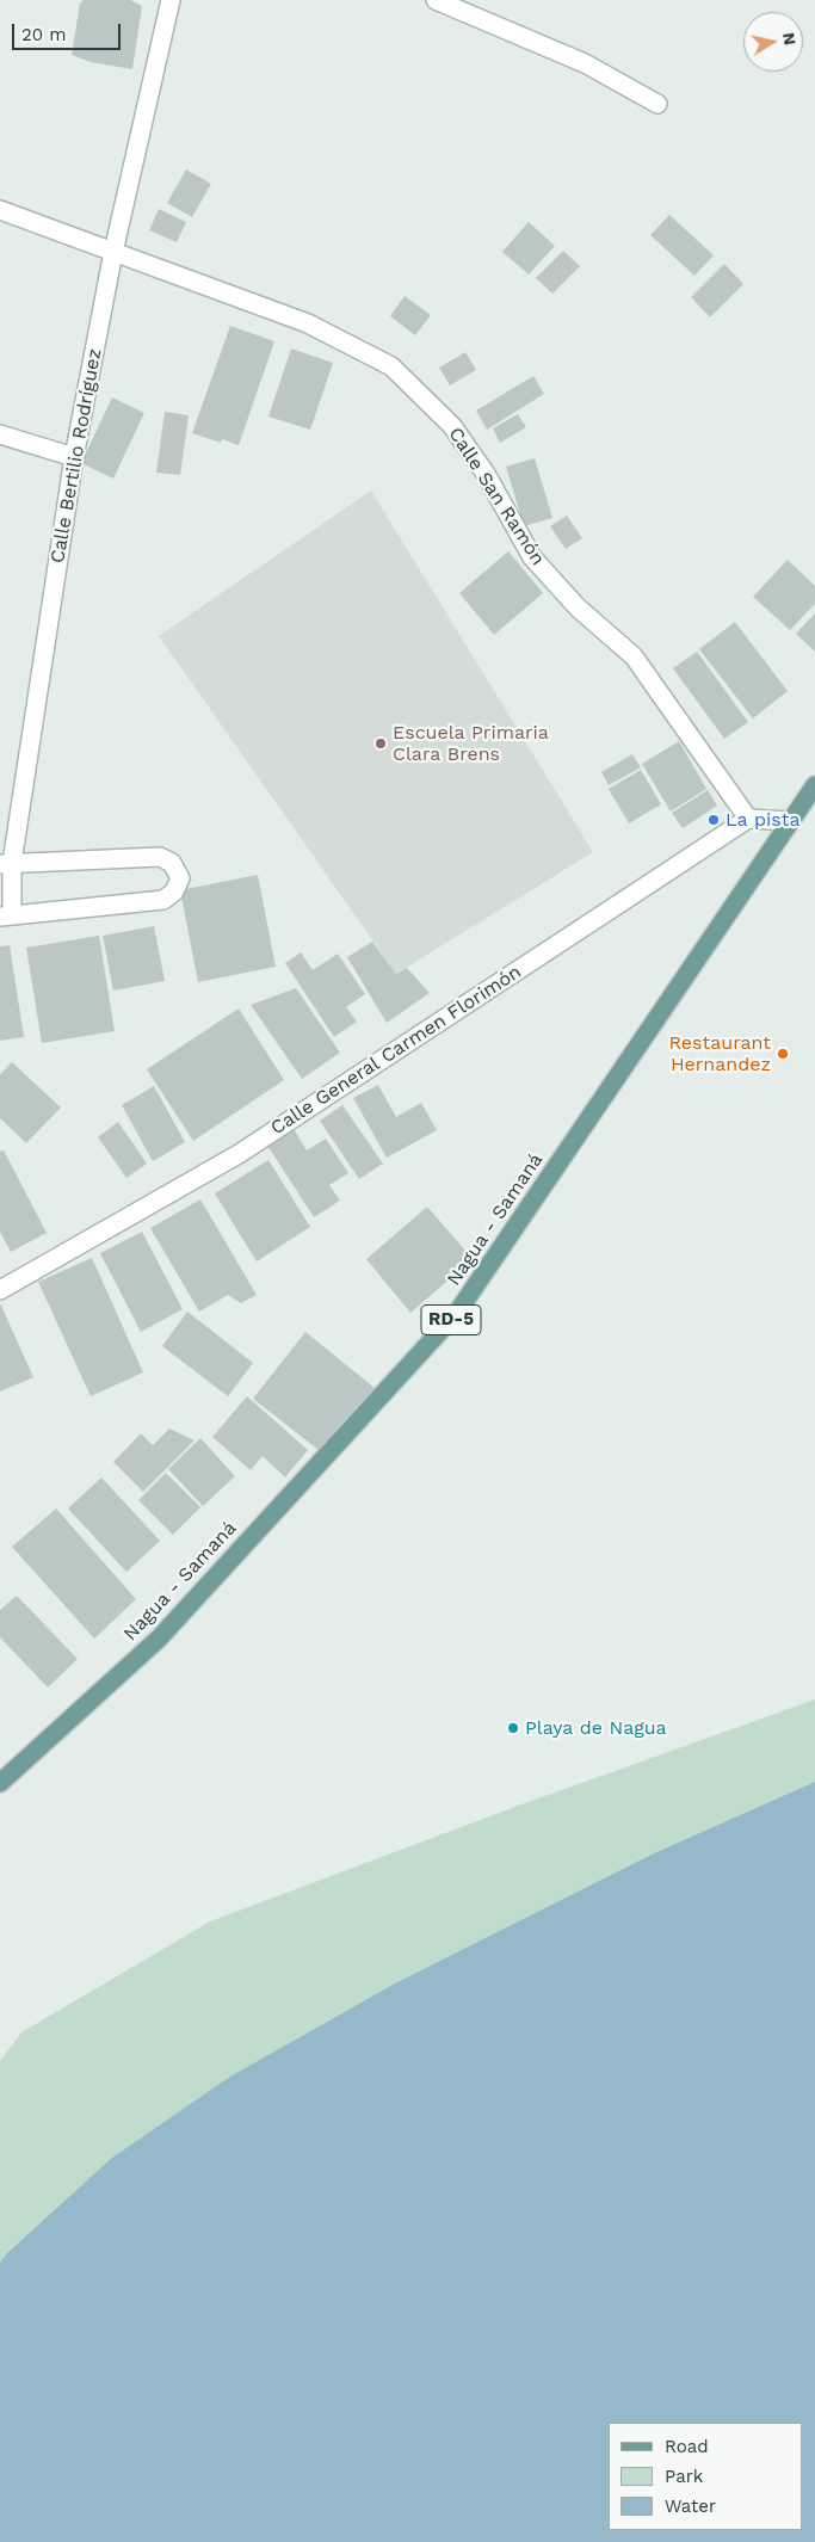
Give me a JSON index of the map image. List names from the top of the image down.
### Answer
{
  "streets": {
    "main road": ["Nagua - Samaná", "RD-5"],
    "street": ["Calle Bertilio Rodríguez", "Calle San Ramón", "Calle General Carmen Florimón"]
  },
  "crossings": [
    ["Calle Bertilio Rodríguez", "Calle San Ramón"],
    ["Calle San Ramón", "Calle General Carmen Florimón"]
  ],
  "places": [
    "Escuela Primaria Clara Brens",
    "La pista",
    "Restaurant Hernandez",
    "Playa de Nagua"
  ],
  "legend": ["Road", "Park", "Water"],
  "scale_bar": "20 m",
  "north": "right"
}
